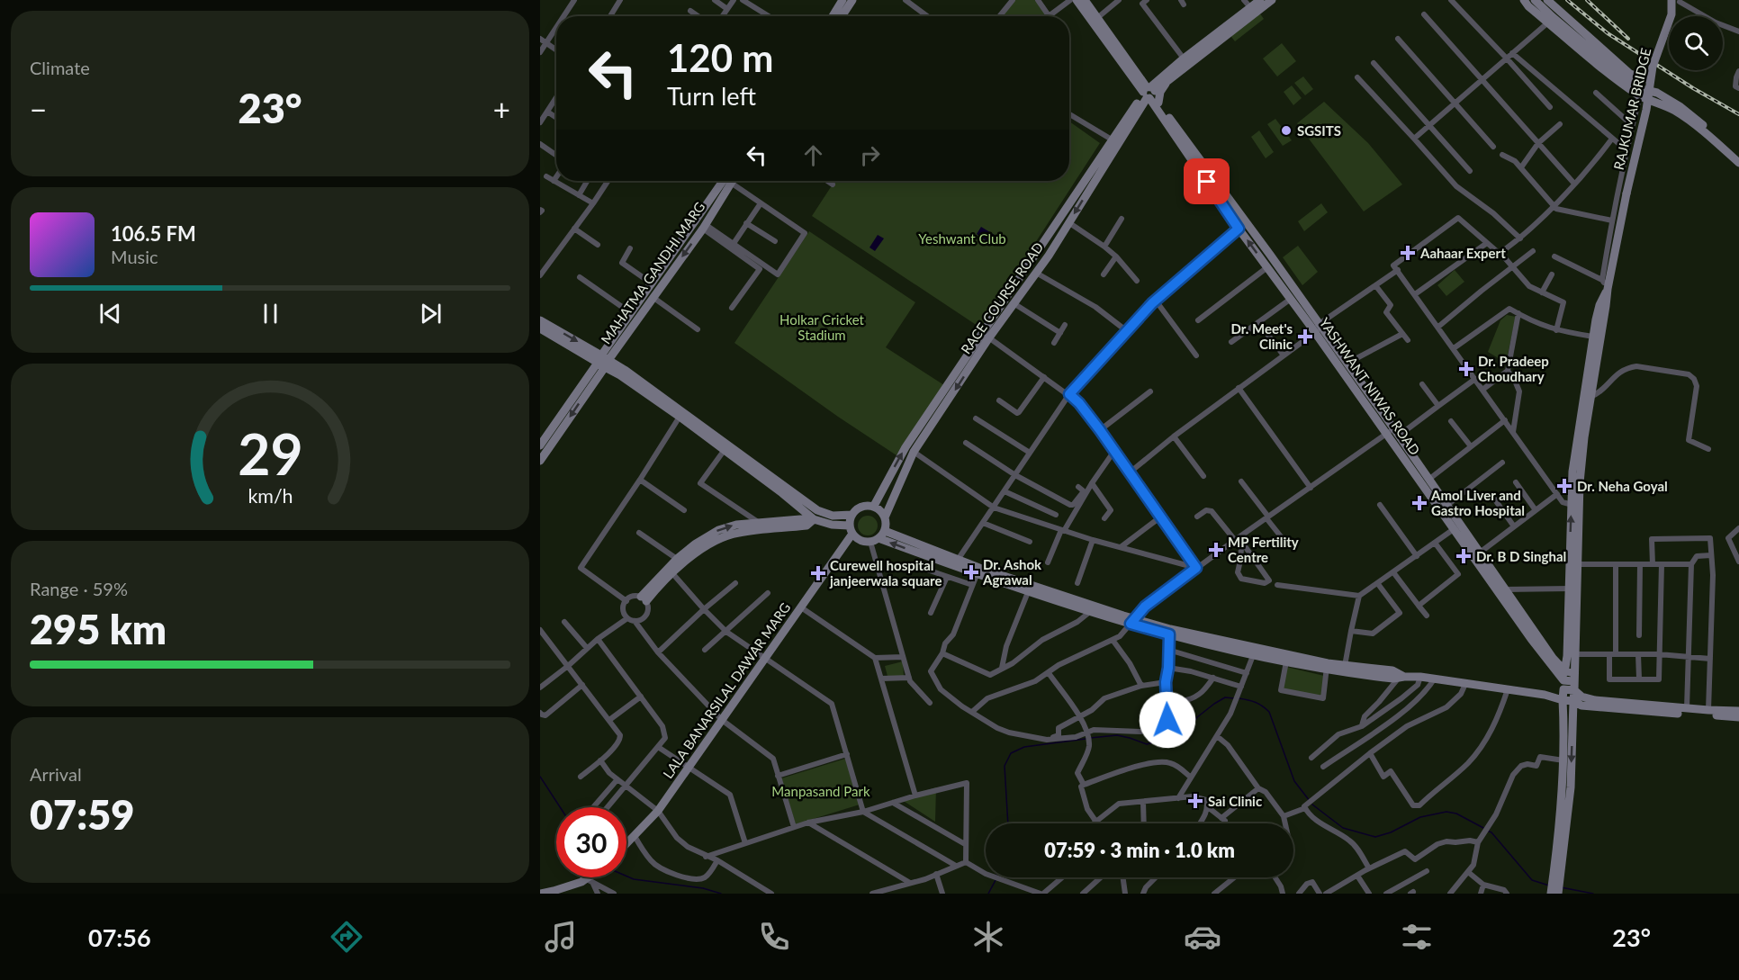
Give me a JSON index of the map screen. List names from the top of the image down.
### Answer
{
  "streets": {
    "main road": [
      "RAJKUMAR BRIDGE",
      "MAHATMA GANDHI MARG",
      "RACE COURSE ROAD",
      "YASHWANT NIWAS ROAD",
      "LALA BANARSILAL DAWAR MARG"
    ]
  },
  "crossings": [
    ["RACE COURSE ROAD", "YASHWANT NIWAS ROAD"],
    ["RACE COURSE ROAD", "LALA BANARSILAL DAWAR MARG"]
  ],
  "parks": ["Yeshwant Club", "Holkar Cricket Stadium", "Manpasand Park"],
  "places": {
    "other": ["SGSITS"],
    "health": [
      "Aahaar Expert",
      "Dr. Meet's Clinic",
      "Dr. Pradeep Choudhary",
      "Dr. Neha Goyal",
      "Amol Liver and Gastro Hospital",
      "MP Fertility Centre",
      "Dr. B D Singhal",
      "Dr. Ashok Agrawal",
      "Curewell hospital janjeerwala square",
      "Sai Clinic"
    ]
  },
  "page": {
    "tile": [
      "Climate",
      ["Range · 59%", "295 km"],
      ["Arrival", "07:59"]
    ],
    "turn": ["120 m", "Turn left"],
    "heat": ["−", "23°", "+"],
    "song": ["106.5 FM", "Music"],
    "limit": "30",
    "trip": "07:59 · 3 min · 1.0 km",
    "tabs": ["07:56", "23°"],
    "gauge": ["29", "km/h"]
  }
}
